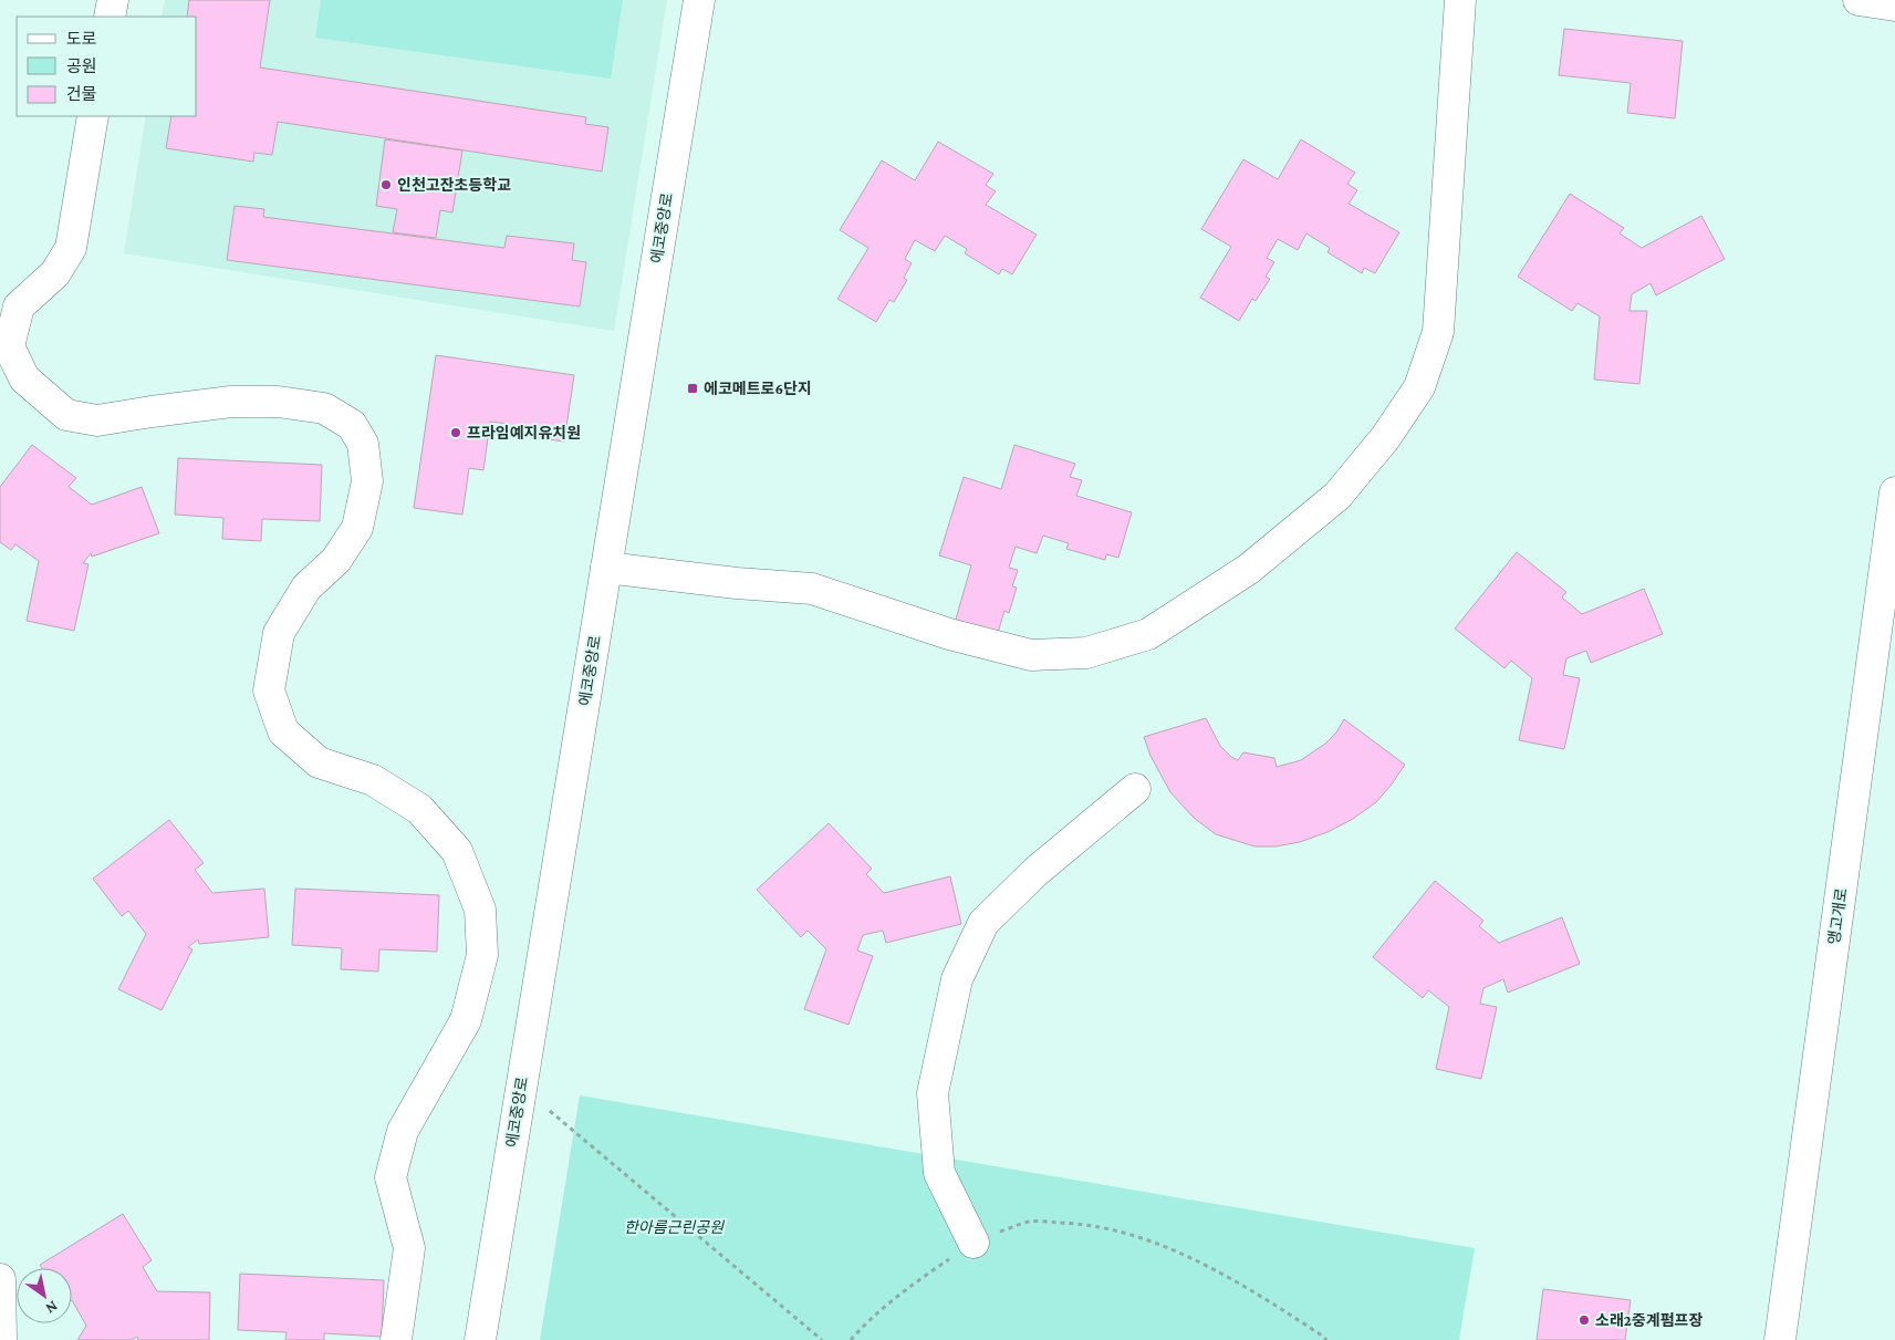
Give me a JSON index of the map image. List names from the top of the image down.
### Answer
{
  "streets": {
    "street": ["에코중앙로", "앵고개로"]
  },
  "parks": ["한아름근린공원"],
  "places": {
    "other": ["인천고잔초등학교", "프라임예지유치원", "소래2중계펌프장"],
    "transit": ["에코메트로6단지"]
  },
  "legend": ["도로", "공원", "건물"],
  "north": "bottom right"
}
